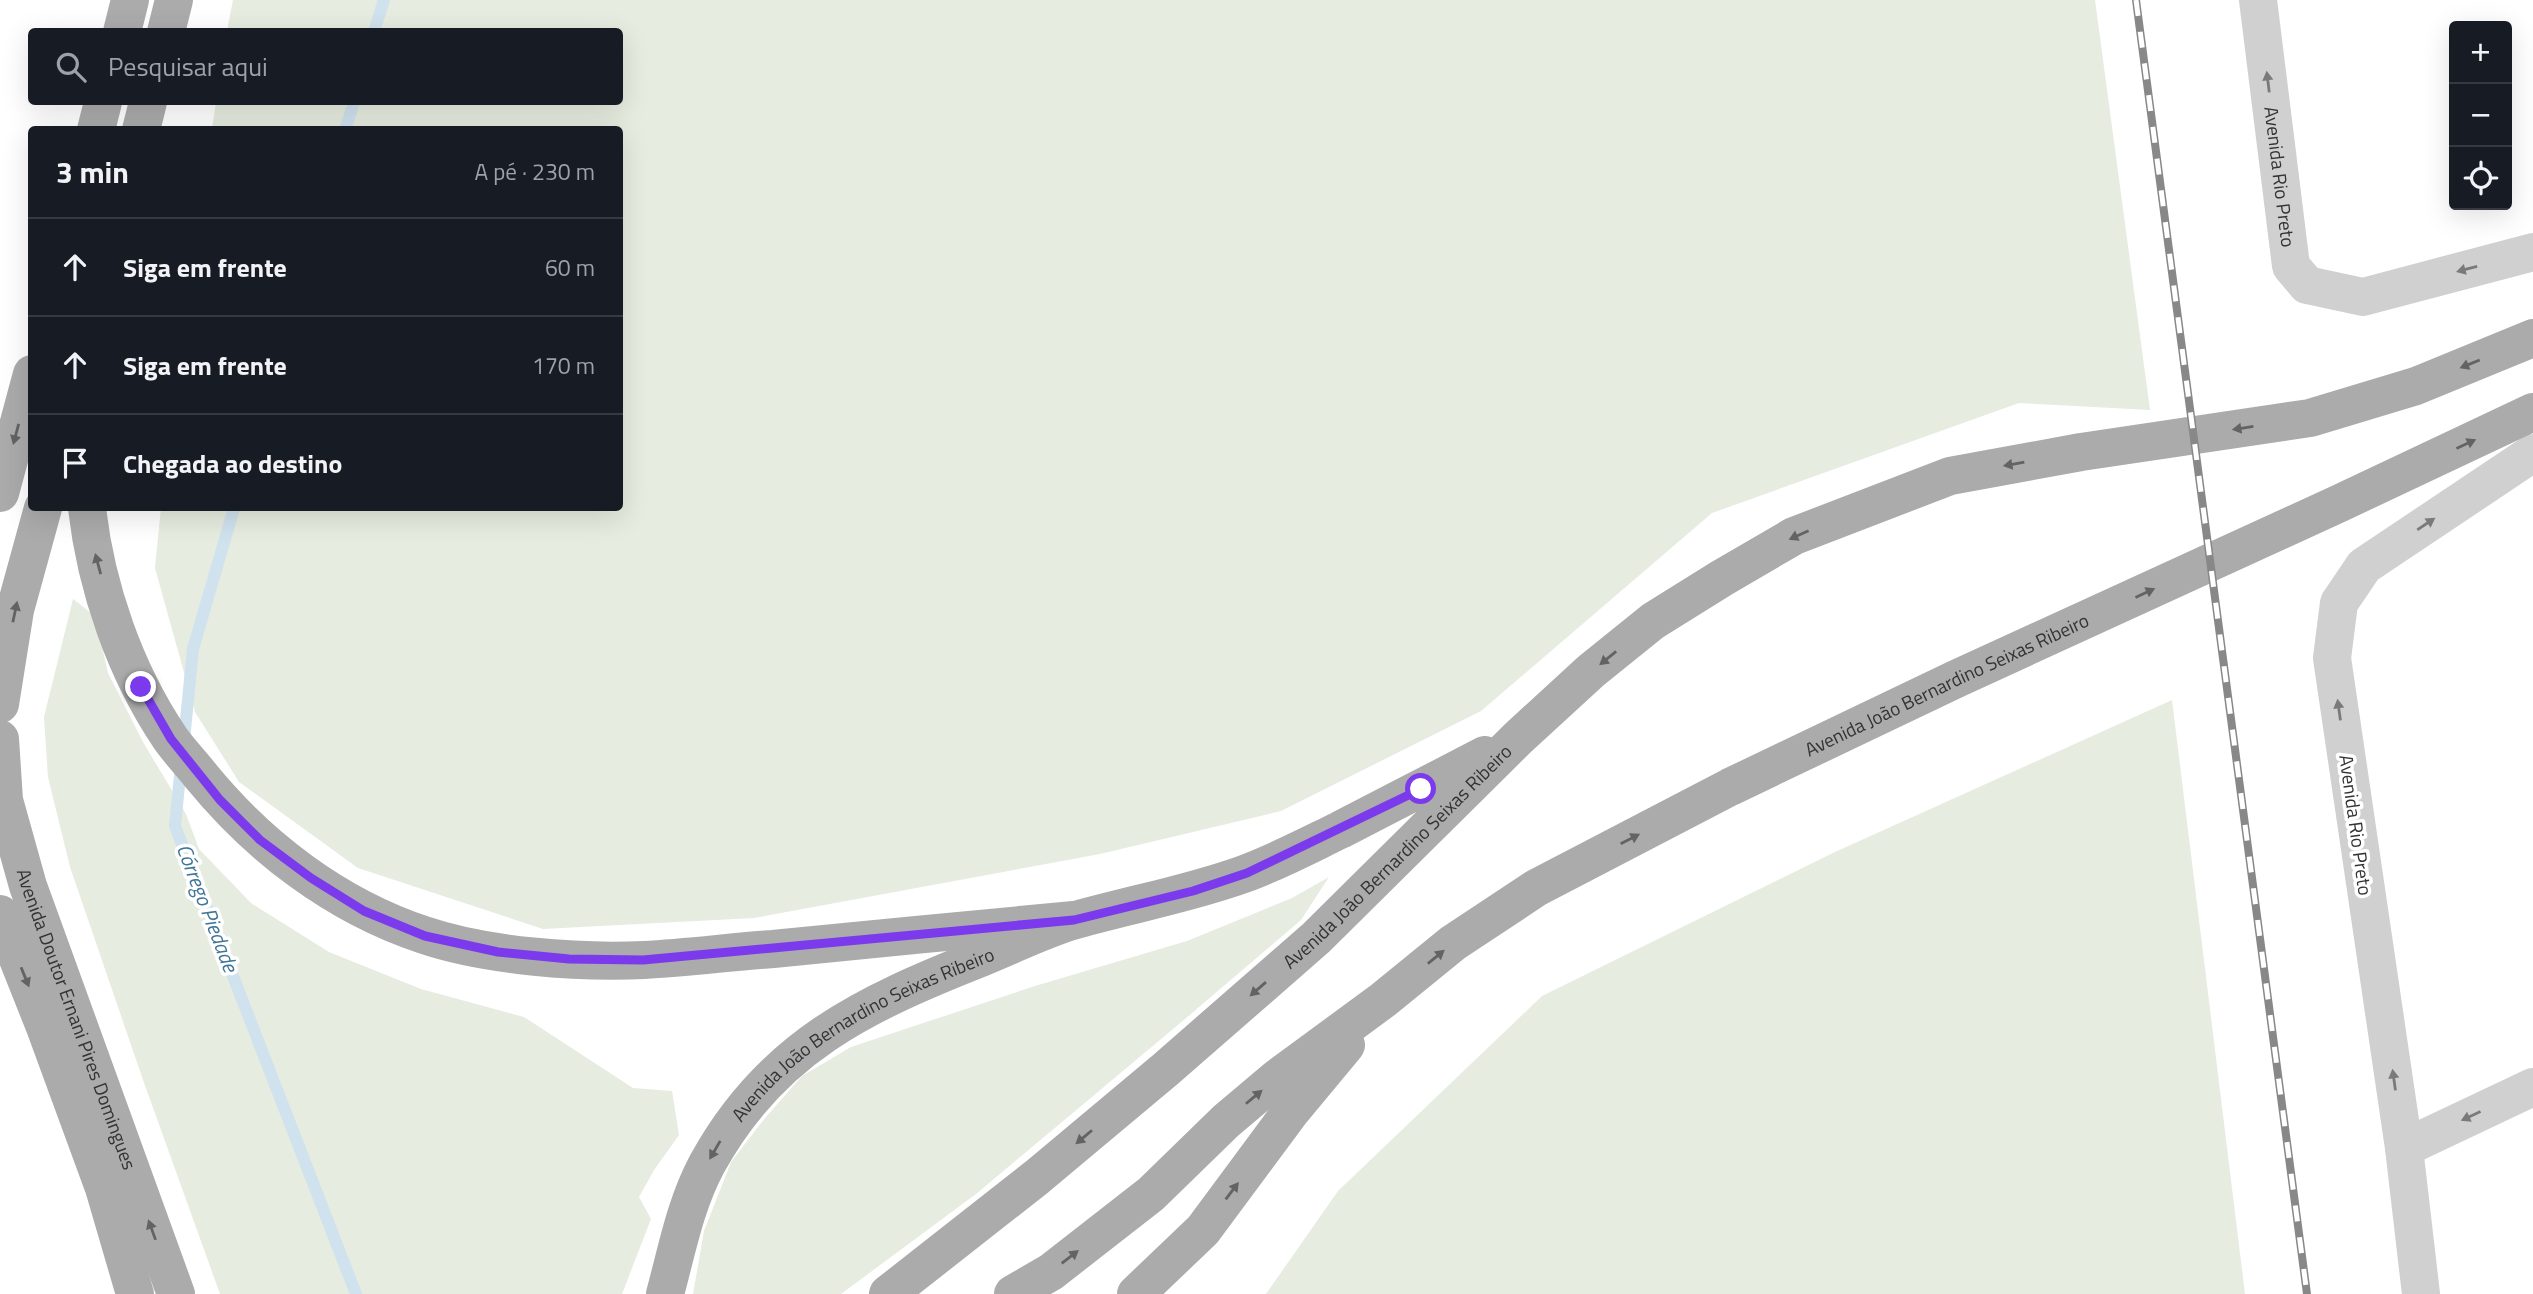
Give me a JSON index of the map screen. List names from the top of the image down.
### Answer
{
  "streets": {
    "main road": ["Avenida João Bernardino Seixas Ribeiro", "Avenida Doutor Ernani Pires Domingues"],
    "street": ["Avenida Rio Preto"]
  },
  "water": ["Córrego Piedade"],
  "page": {
    "map_buttons": ["+", "−"],
    "search": "Pesquisar aqui",
    "heading": ["3 min", "A pé · 230 m"],
    "list": [
      ["Siga em frente", "60 m"],
      ["Siga em frente", "170 m"],
      "Chegada ao destino"
    ]
  }
}
